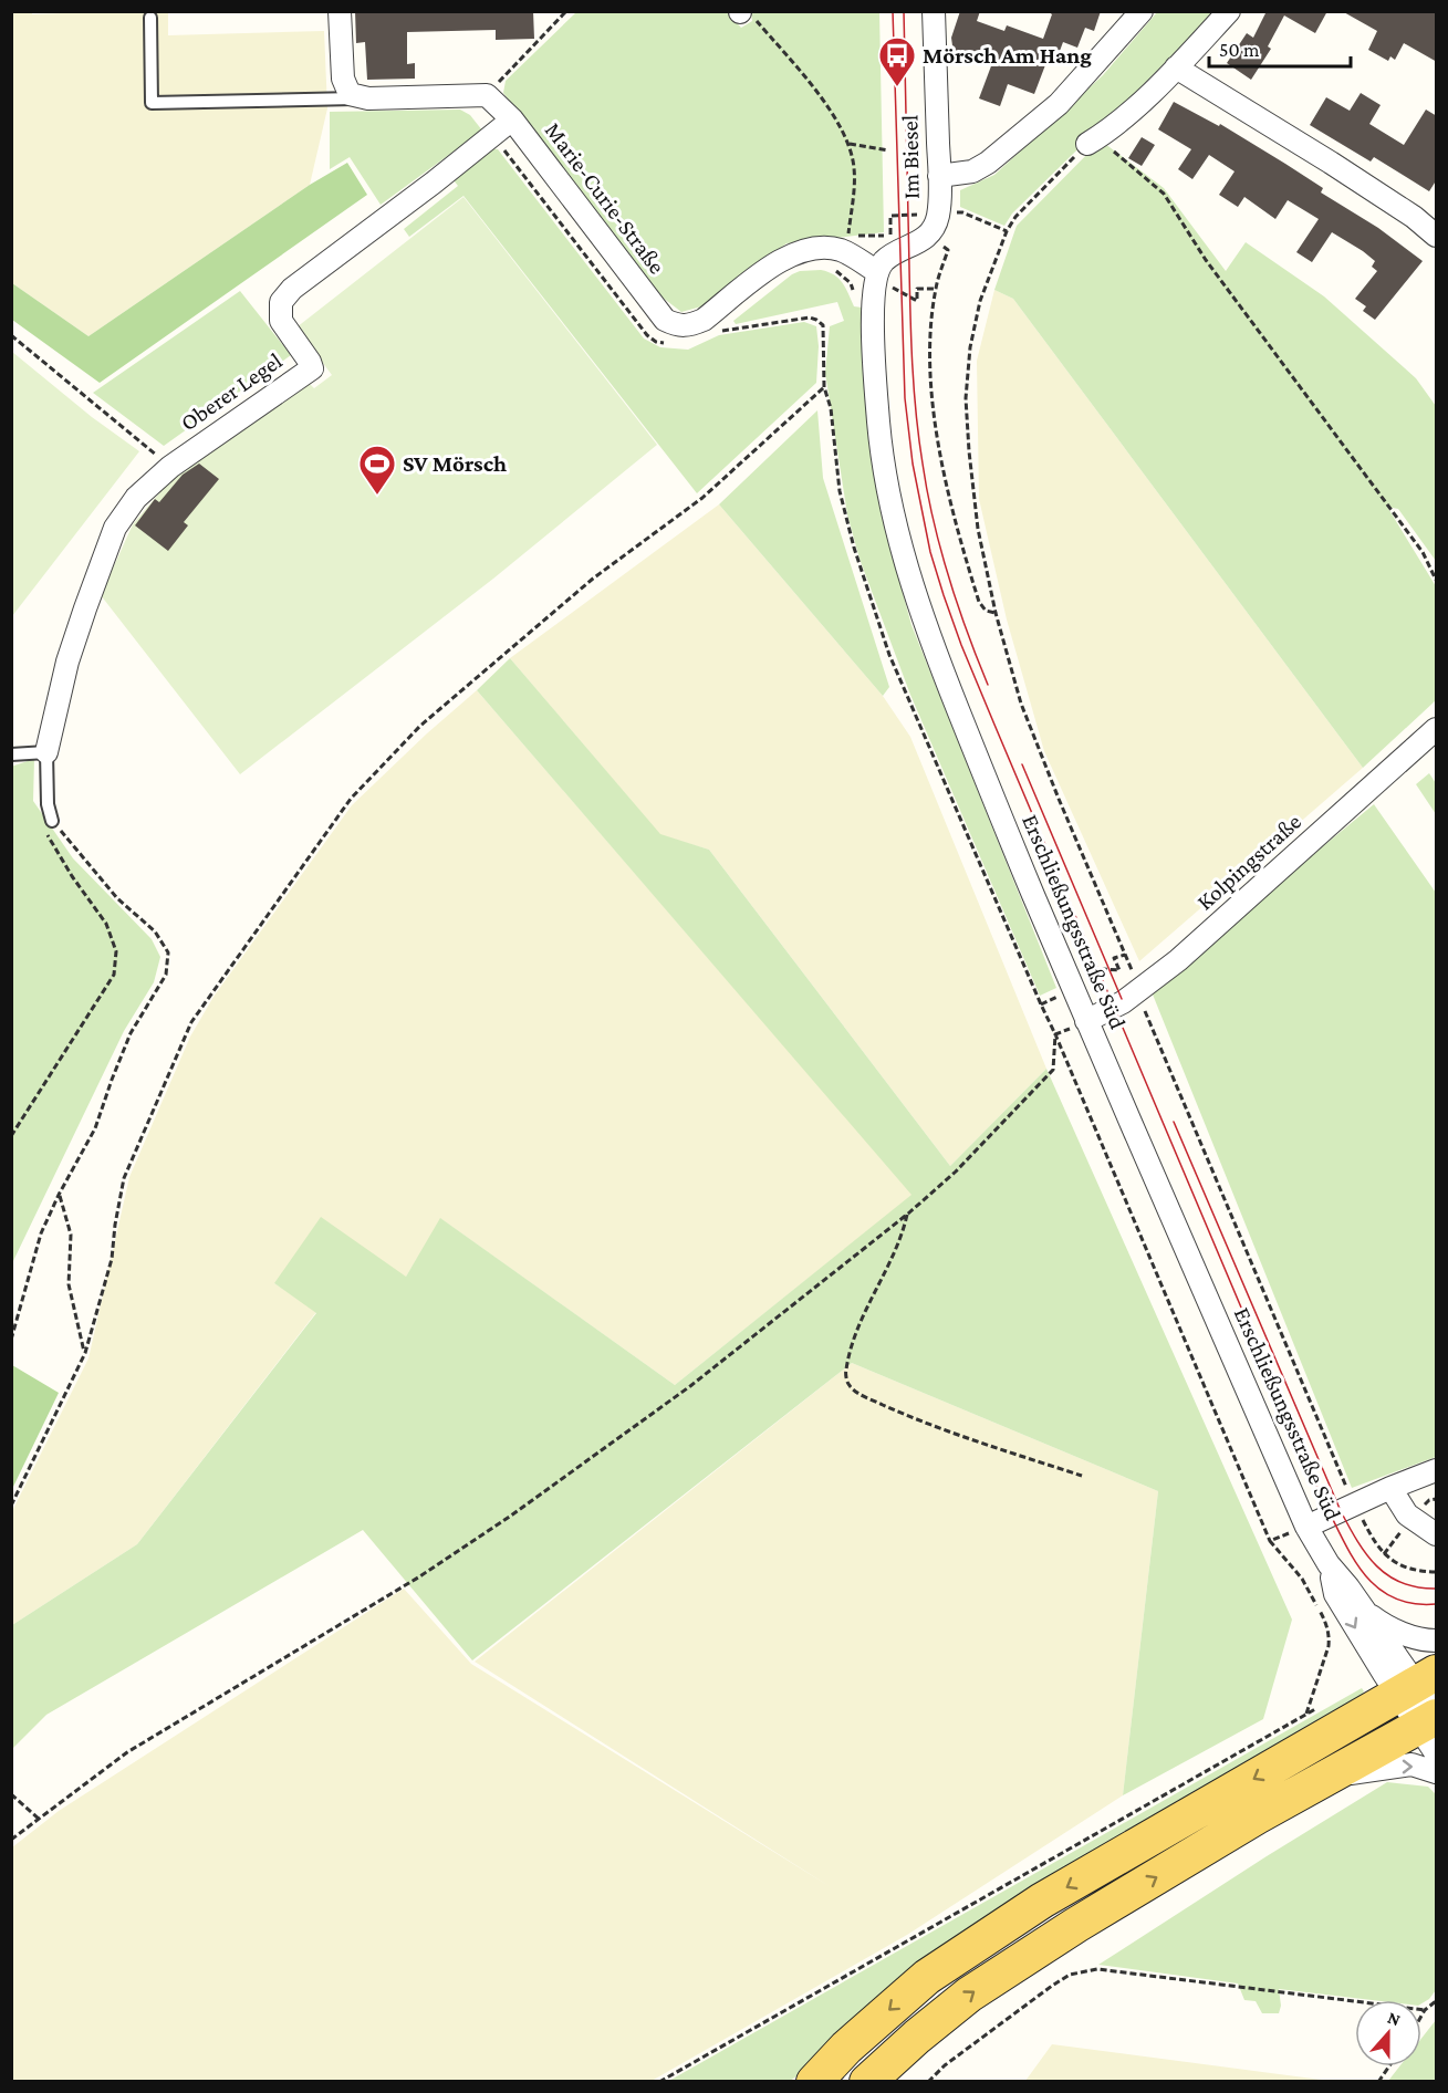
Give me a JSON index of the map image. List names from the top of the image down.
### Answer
{
  "streets": {
    "street": [
      "Im Biesel",
      "Marie-Curie-Straße",
      "Oberer Legel",
      "Kolpingstraße",
      "Erschließungsstraße Süd"
    ]
  },
  "crossings": [
    ["Marie-Curie-Straße", "Oberer Legel"],
    ["Marie-Curie-Straße", "Erschließungsstraße Süd"],
    ["Kolpingstraße", "Erschließungsstraße Süd"]
  ],
  "places": {
    "bus stop": ["Mörsch Am Hang"],
    "sports": ["SV Mörsch"]
  },
  "scale_bar": "50 m",
  "north": "top"
}
